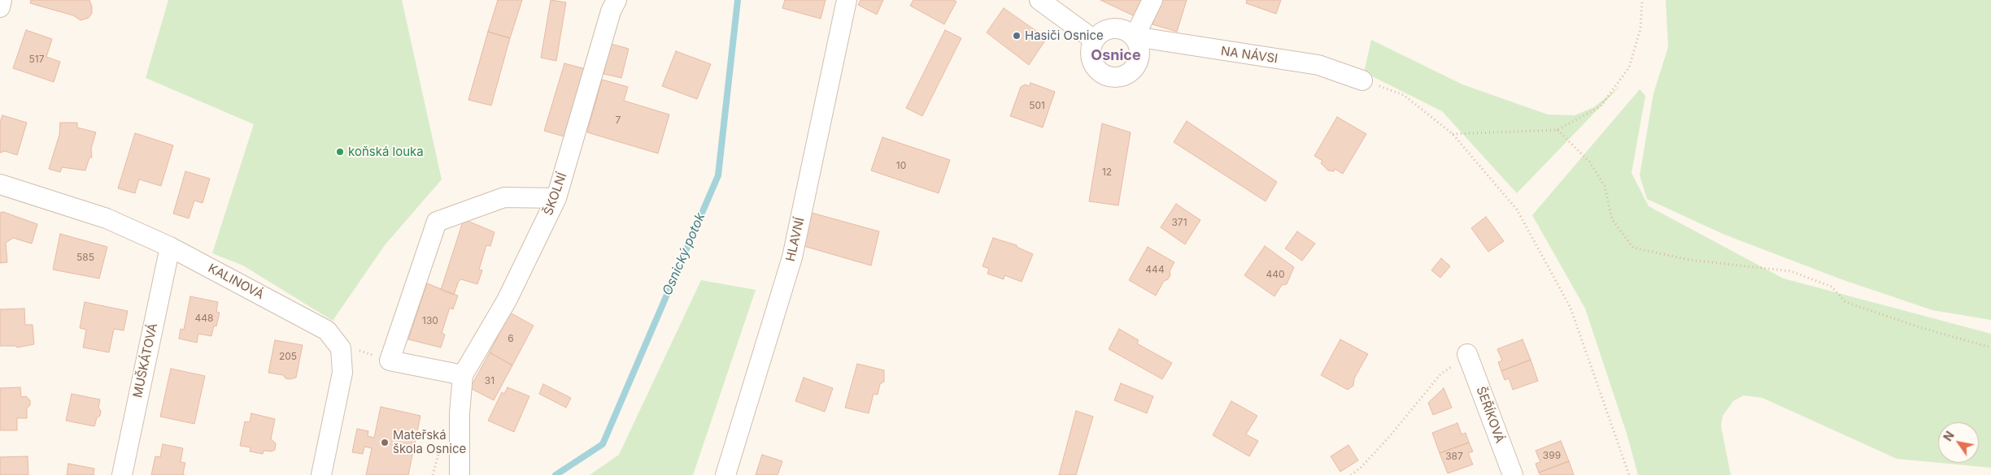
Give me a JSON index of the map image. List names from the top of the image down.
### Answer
{
  "streets": {
    "street": [
      "NA NÁVSI",
      "ŠKOLNÍ",
      "HLAVNÍ",
      "KALINOVÁ",
      "MUŠKÁTOVÁ",
      "ŠEŘÍKOVÁ"
    ]
  },
  "crossings": [
    ["KALINOVÁ", "MUŠKÁTOVÁ"]
  ],
  "districts": ["Osnice"],
  "water": ["Osnický potok"],
  "places": ["Hasiči Osnice", "koňská louka", "Mateřská škola Osnice"],
  "house_numbers": [
    "517",
    "501",
    "7",
    "10",
    "12",
    "371",
    "585",
    "444",
    "440",
    "448",
    "130",
    "6",
    "205",
    "31",
    "399",
    "387"
  ],
  "north": "top left"
}
